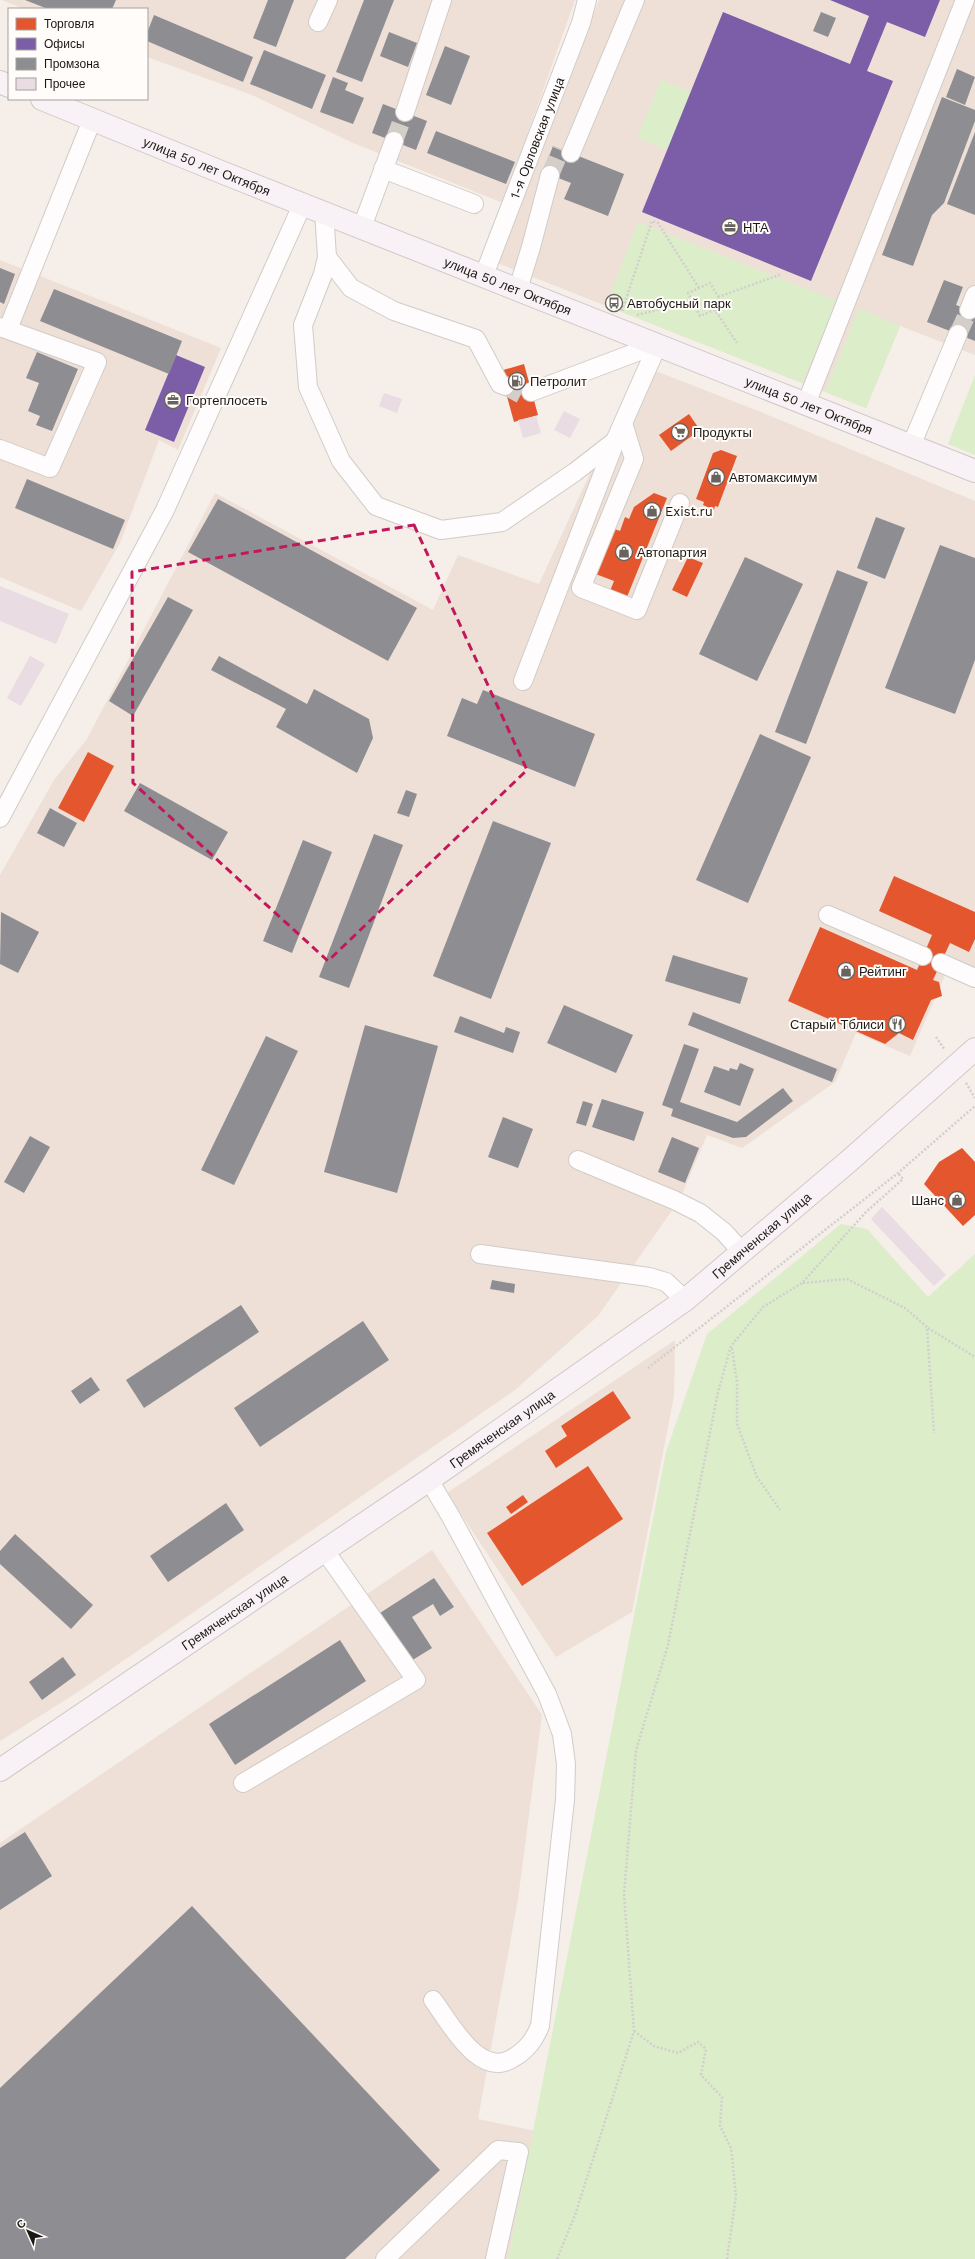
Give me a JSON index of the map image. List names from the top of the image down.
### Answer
{
  "streets": {
    "main road": ["улица 50 лет Октября", "Гремяченская улица"],
    "street": ["1-я Орловская улица"]
  },
  "crossings": [
    ["1-я Орловская улица", "улица 50 лет Октября"]
  ],
  "places": {
    "office": ["НТА", "Гортеплосеть"],
    "bus stop": ["Автобусный парк"],
    "fuel station": ["Петролит"],
    "supermarket": ["Продукты"],
    "shop": [
      "Автомаксимум",
      "Exist.ru",
      "Автопартия",
      "Рейтинг",
      "Шанс"
    ],
    "restaurant": ["Старый Тблиси"]
  },
  "legend": [
    "Торговля",
    "Офисы",
    "Промзона",
    "Прочее"
  ],
  "north": "top left"
}
